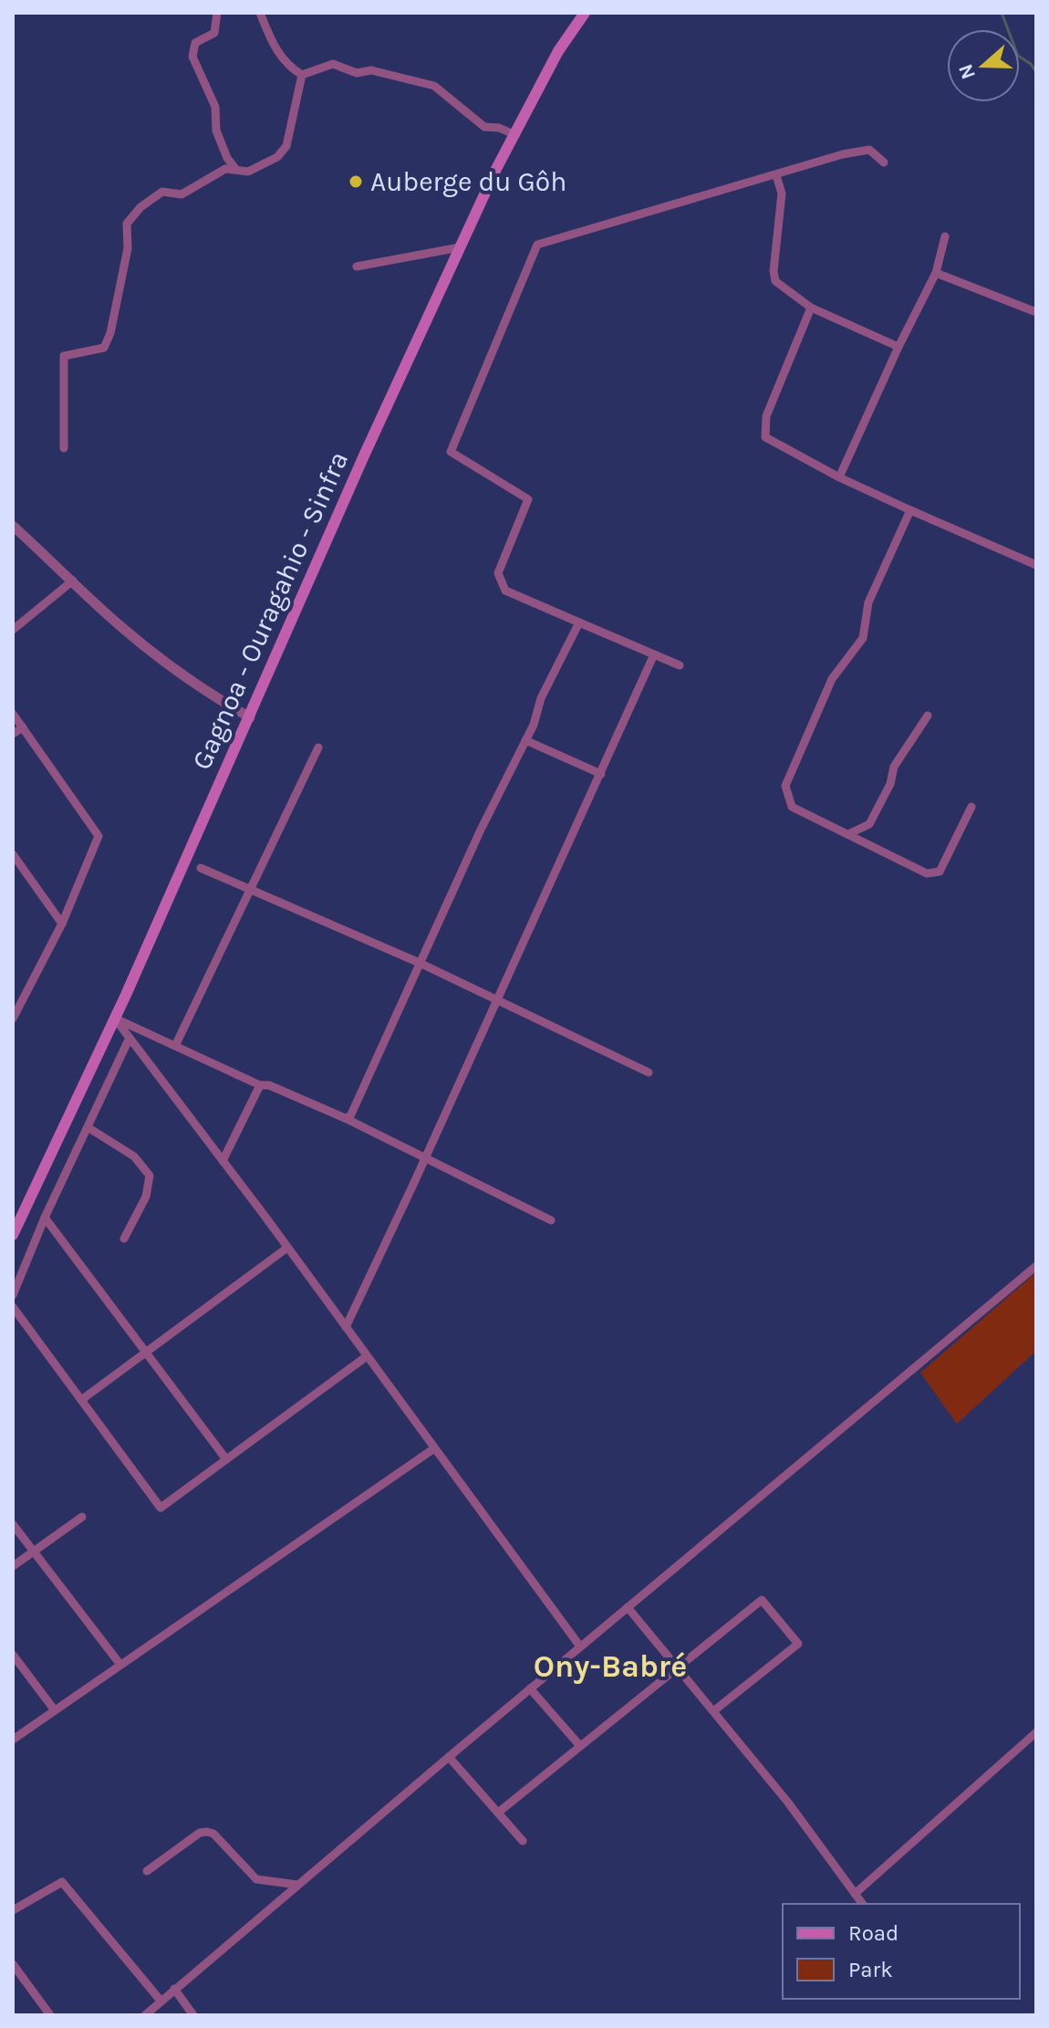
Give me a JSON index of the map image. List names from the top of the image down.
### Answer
{
  "streets": {
    "main road": ["Gagnoa - Ouragahio - Sinfra"]
  },
  "districts": ["Ony-Babré"],
  "places": ["Auberge du Gôh"],
  "legend": ["Road", "Park"],
  "north": "left"
}
